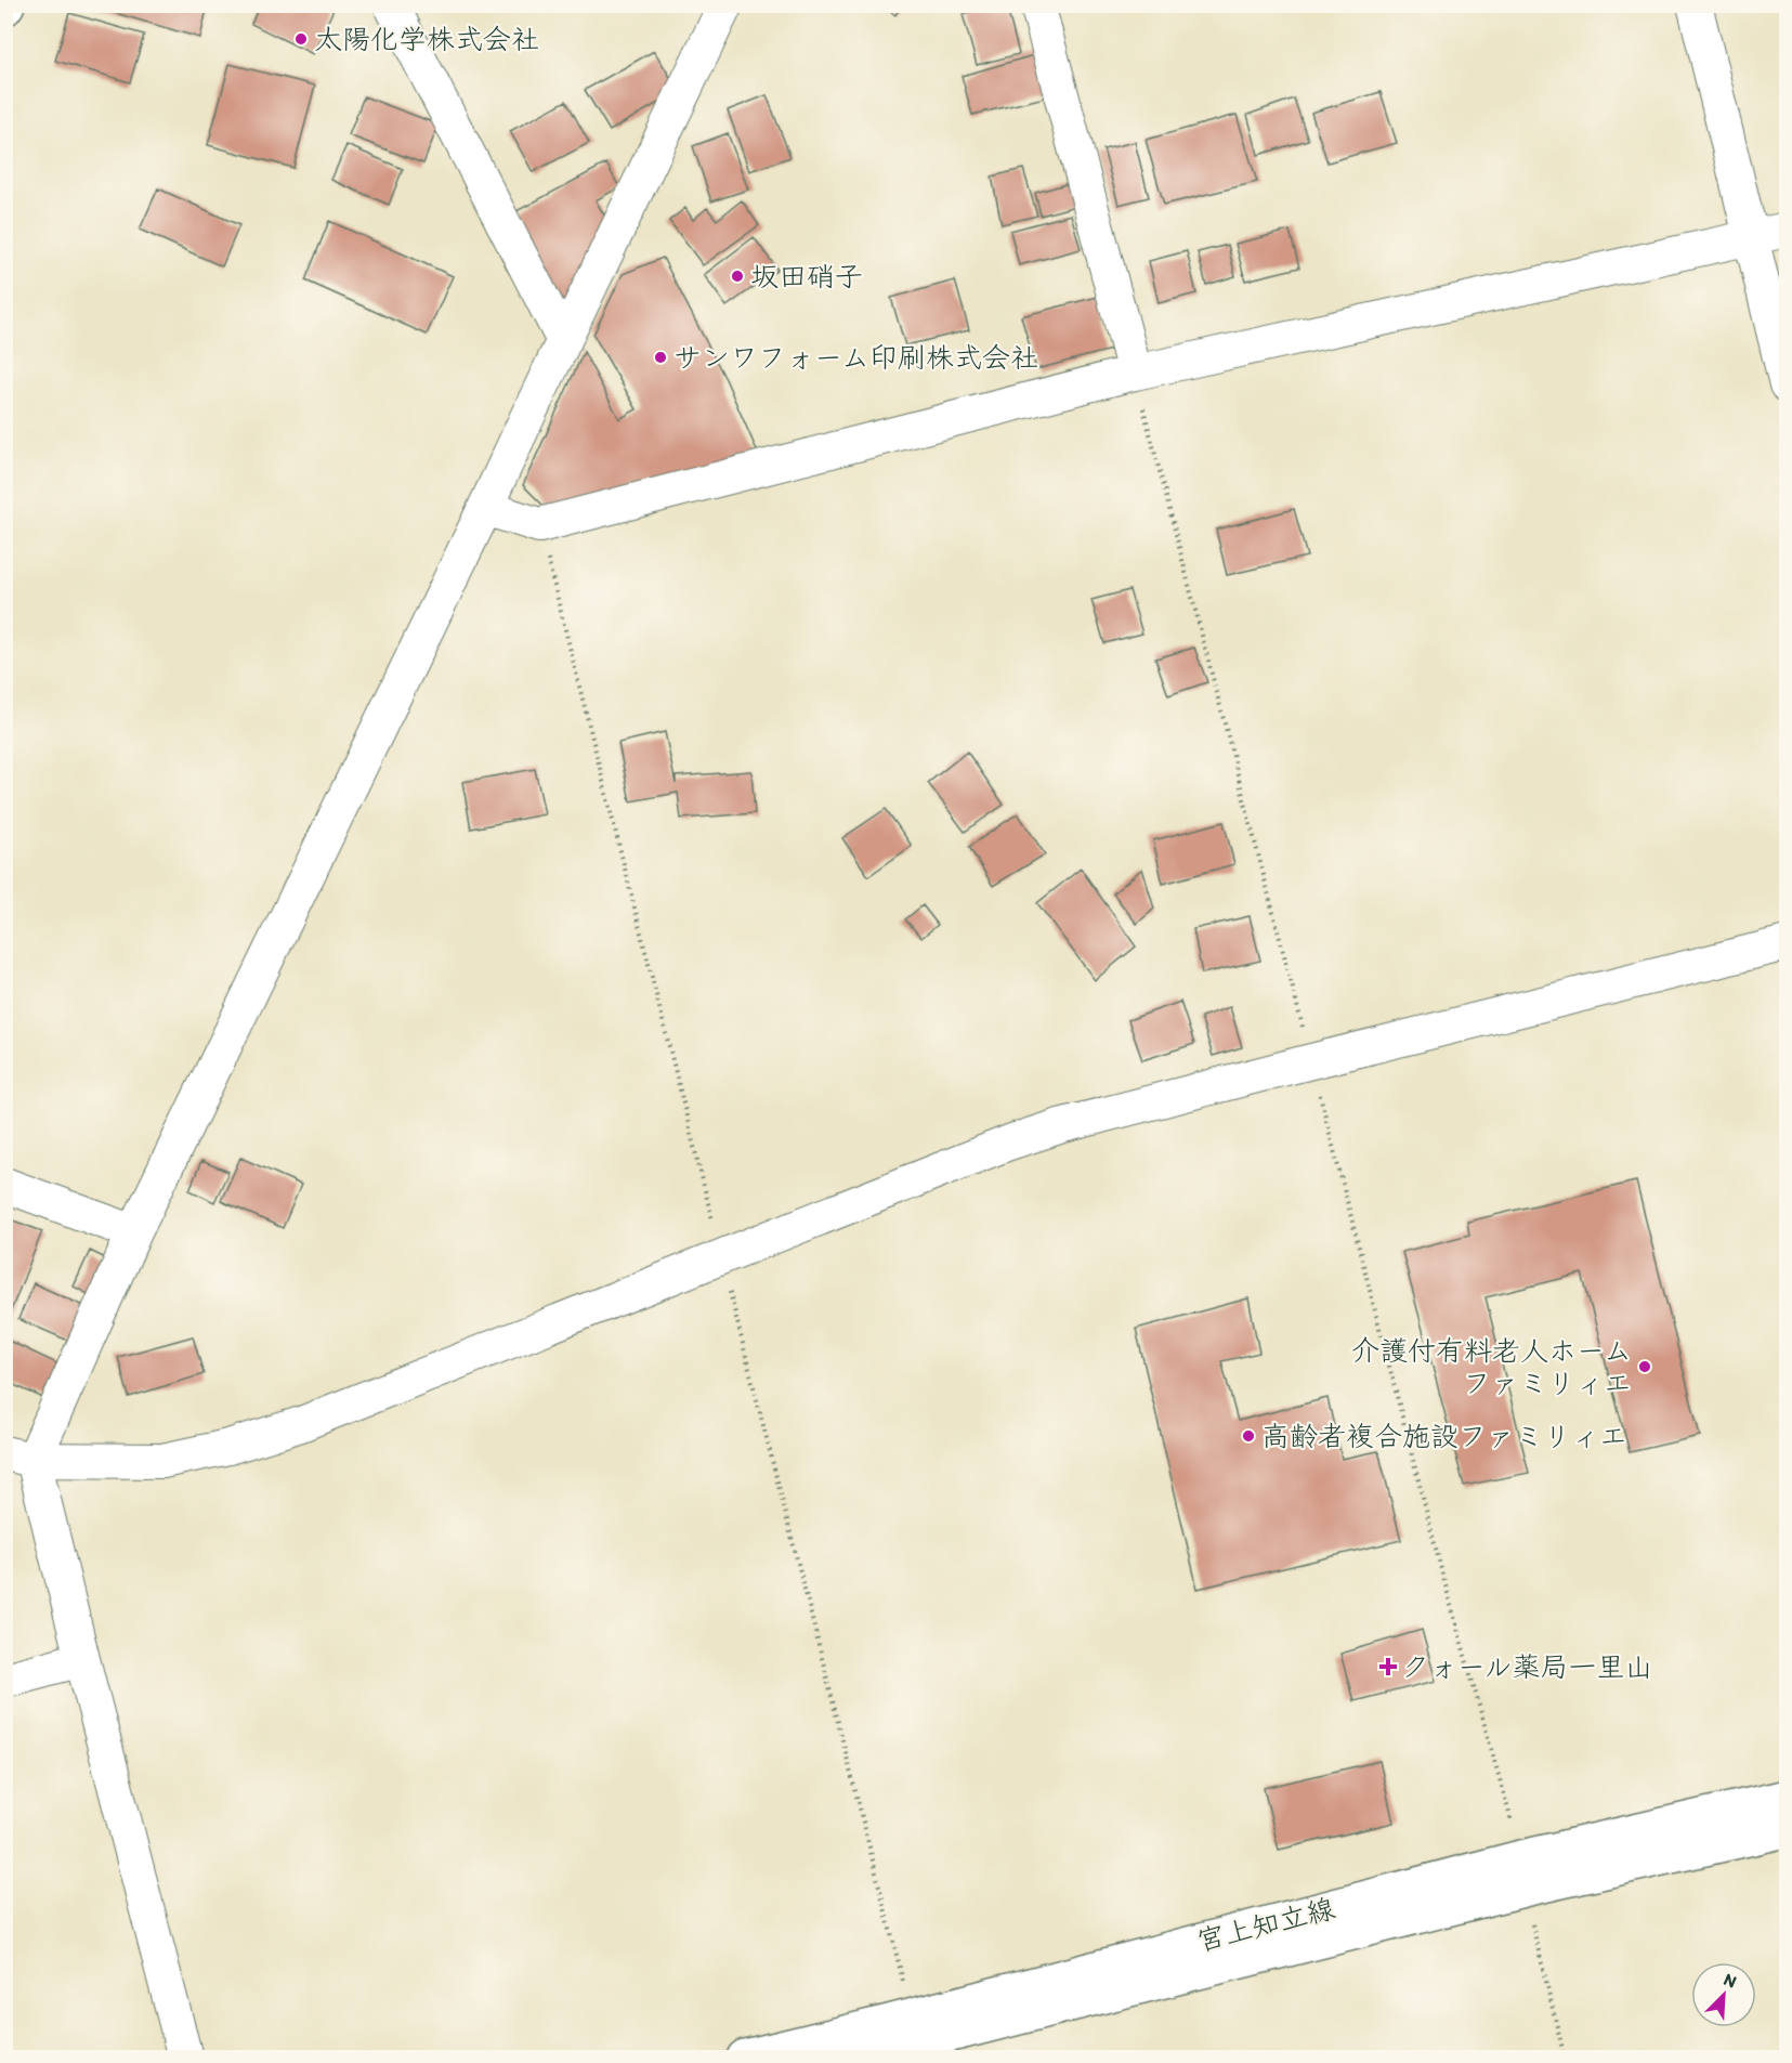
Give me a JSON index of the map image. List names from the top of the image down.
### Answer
{
  "streets": {
    "main road": ["宮上知立線"]
  },
  "places": {
    "other": [
      "太陽化学株式会社",
      "坂田硝子",
      "サンワフォーム印刷株式会社",
      "介護付有料老人ホーム ファミリィエ",
      "高齢者複合施設ファミリィエ"
    ],
    "health": ["クォール薬局一里山"]
  },
  "north": "top right"
}
